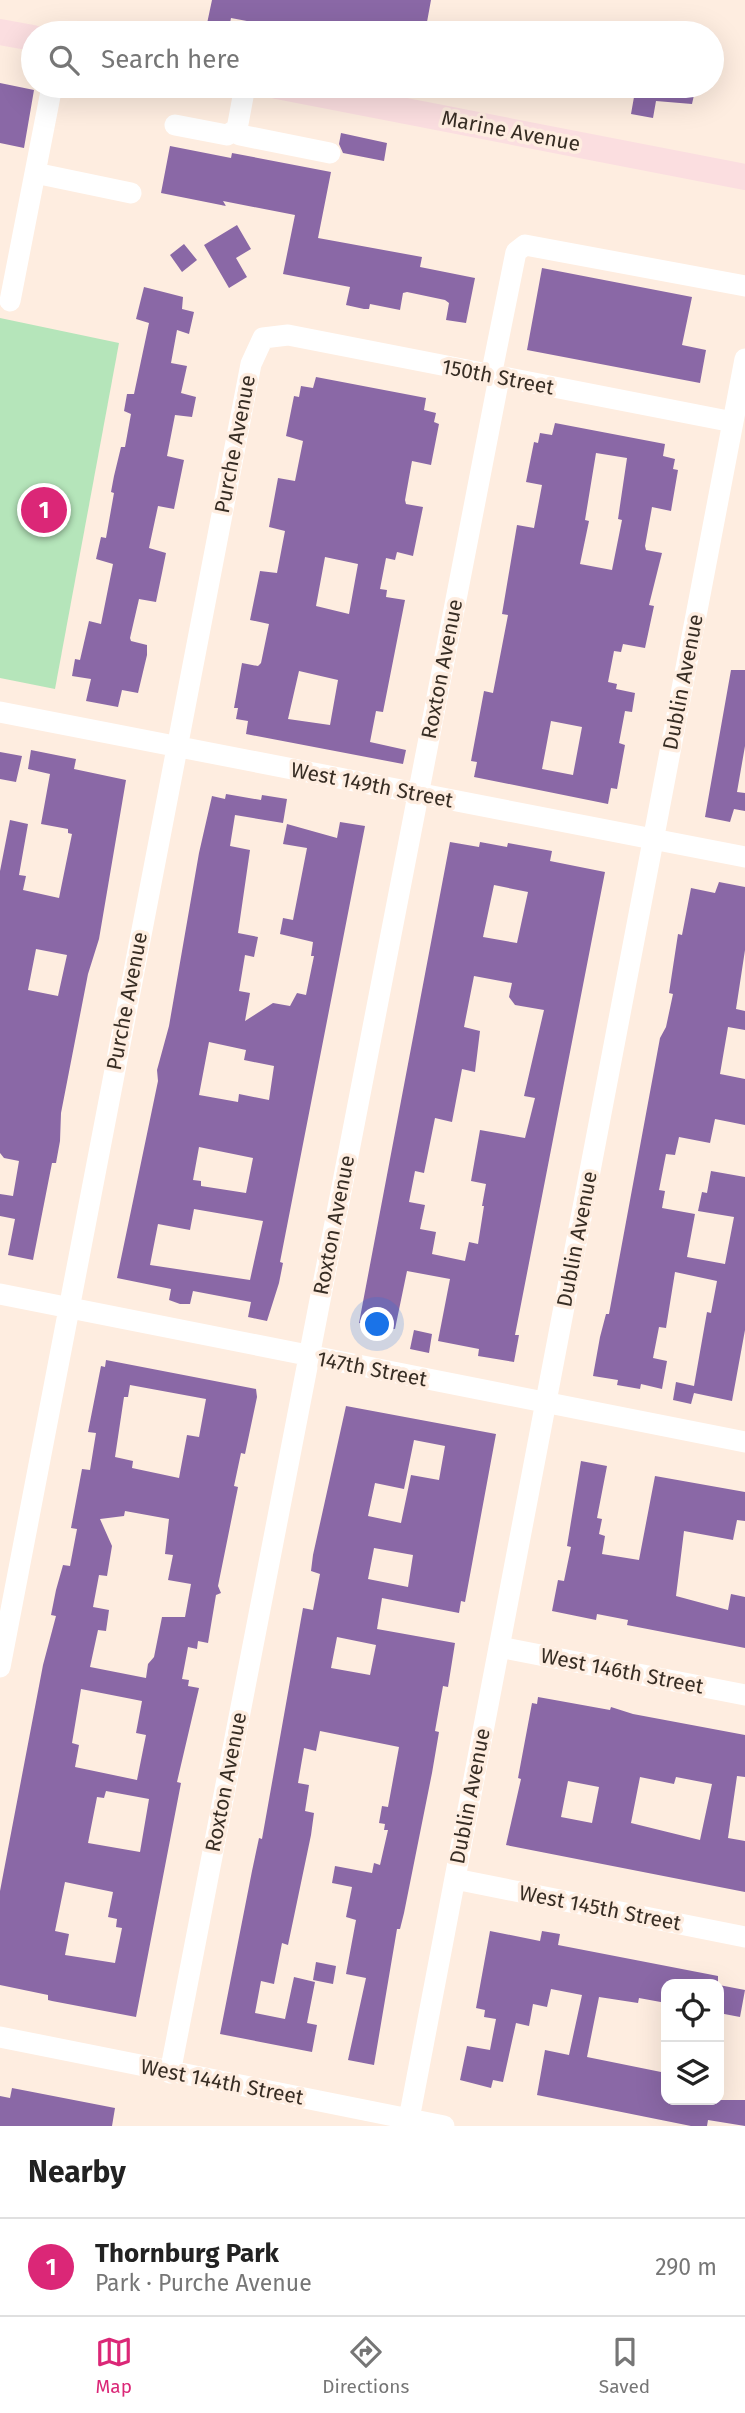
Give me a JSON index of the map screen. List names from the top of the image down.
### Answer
{
  "streets": {
    "main road": ["Marine Avenue"],
    "street": [
      "150th Street",
      "Purche Avenue",
      "Roxton Avenue",
      "Dublin Avenue",
      "West 149th Street",
      "147th Street",
      "West 146th Street",
      "West 145th Street",
      "West 144th Street"
    ]
  },
  "crossings": [
    ["150th Street", "Purche Avenue"],
    ["150th Street", "Roxton Avenue"],
    ["150th Street", "Dublin Avenue"],
    ["Purche Avenue", "West 149th Street"],
    ["Purche Avenue", "147th Street"],
    ["Roxton Avenue", "West 149th Street"],
    ["Roxton Avenue", "147th Street"],
    ["Roxton Avenue", "West 144th Street"],
    ["Dublin Avenue", "West 149th Street"],
    ["Dublin Avenue", "147th Street"],
    ["Dublin Avenue", "West 146th Street"],
    ["Dublin Avenue", "West 145th Street"],
    ["Dublin Avenue", "West 144th Street"]
  ],
  "page": {
    "search": "Search here",
    "pins": "1",
    "heading": "Nearby",
    "list": [
      {
        "mark": "1",
        "name": "Thornburg Park",
        "note": "Park · Purche Avenue",
        "value": "290 m"
      }
    ],
    "nav": ["Map", "Directions", "Saved"]
  }
}
